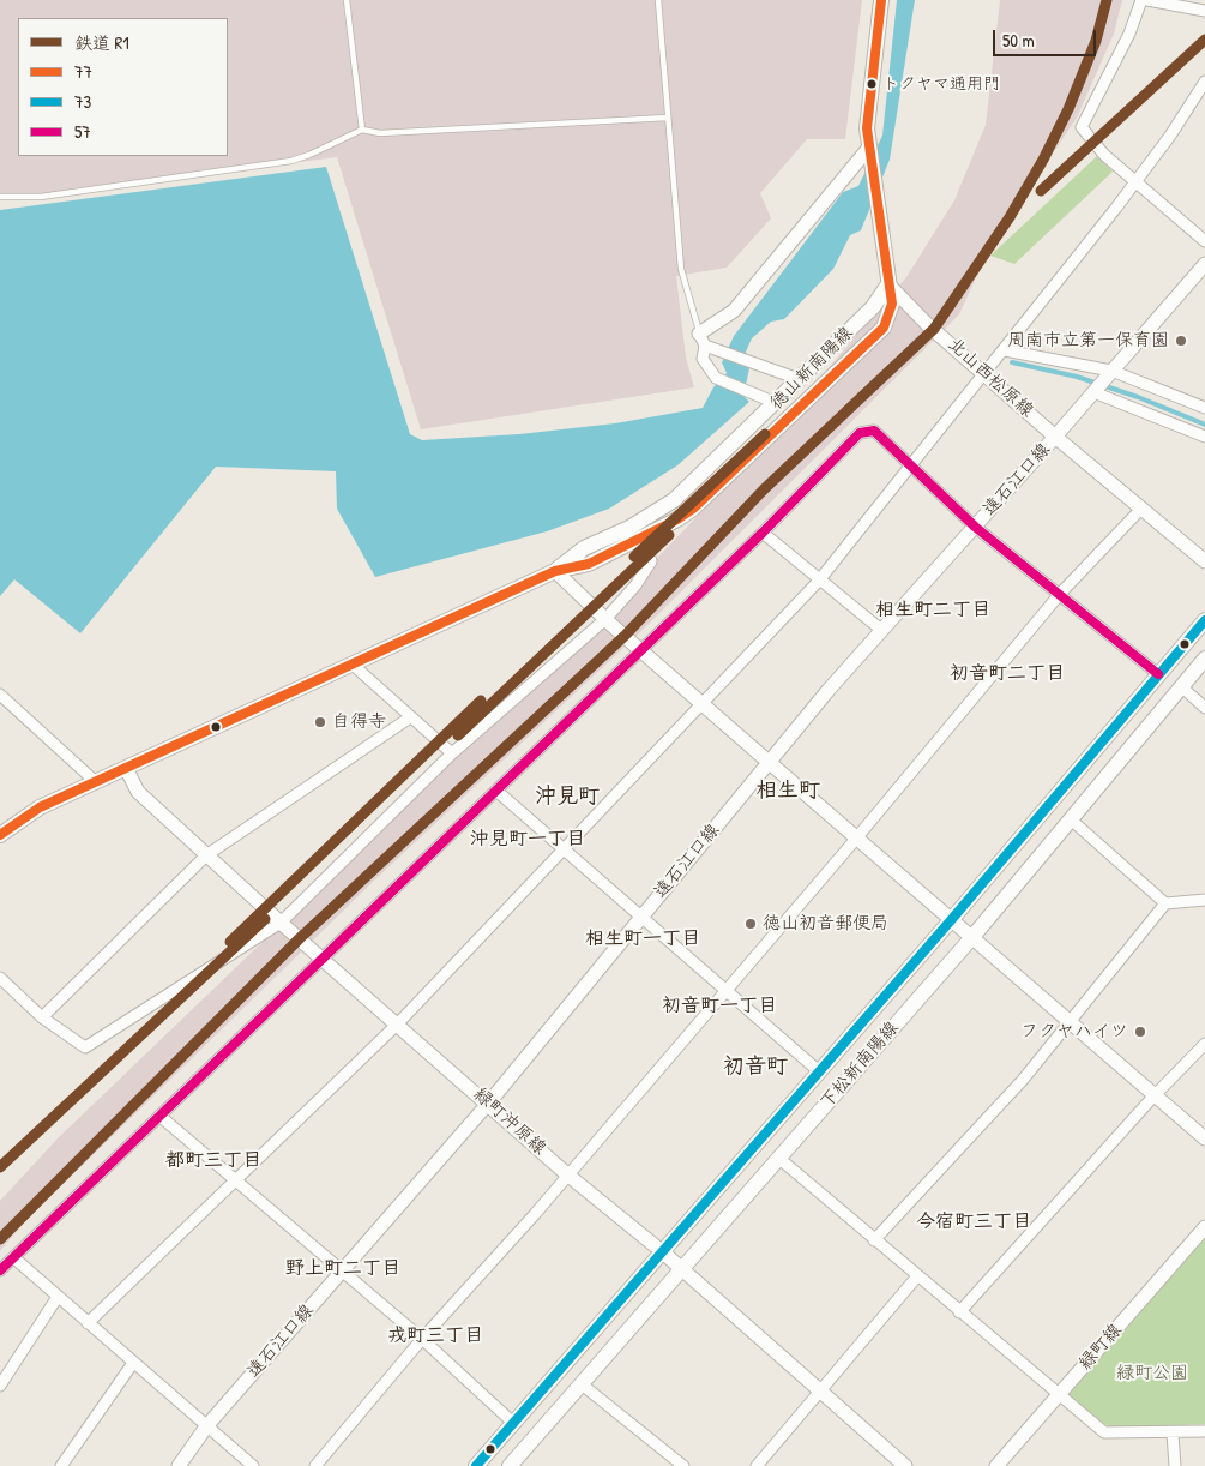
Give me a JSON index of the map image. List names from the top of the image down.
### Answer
{
  "streets": {
    "main road": ["徳山新南陽線", "下松新南陽線"],
    "street": [
      "北山西松原線",
      "遠石江口線",
      "緑町沖原線",
      "緑町線"
    ]
  },
  "crossings": [
    ["徳山新南陽線", "北山西松原線"],
    ["徳山新南陽線", "緑町沖原線"],
    ["北山西松原線", "遠石江口線"],
    ["遠石江口線", "緑町沖原線"],
    ["下松新南陽線", "緑町沖原線"]
  ],
  "districts": [
    "相生町二丁目",
    "初音町二丁目",
    "相生町",
    "沖見町",
    "沖見町一丁目",
    "相生町一丁目",
    "初音町一丁目",
    "初音町",
    "都町三丁目",
    "今宿町三丁目",
    "野上町二丁目",
    "戎町三丁目"
  ],
  "parks": ["緑町公園"],
  "places": [
    "トクヤマ通用門",
    "周南市立第一保育園",
    "自得寺",
    "徳山初音郵便局",
    "フクヤハイツ"
  ],
  "lines": [
    "rail line R1",
    "transit line 77",
    "transit line 57",
    "transit line 73"
  ],
  "legend": [
    "鉄道 R1",
    "77",
    "73",
    "57"
  ],
  "scale_bar": "50 m"
}
